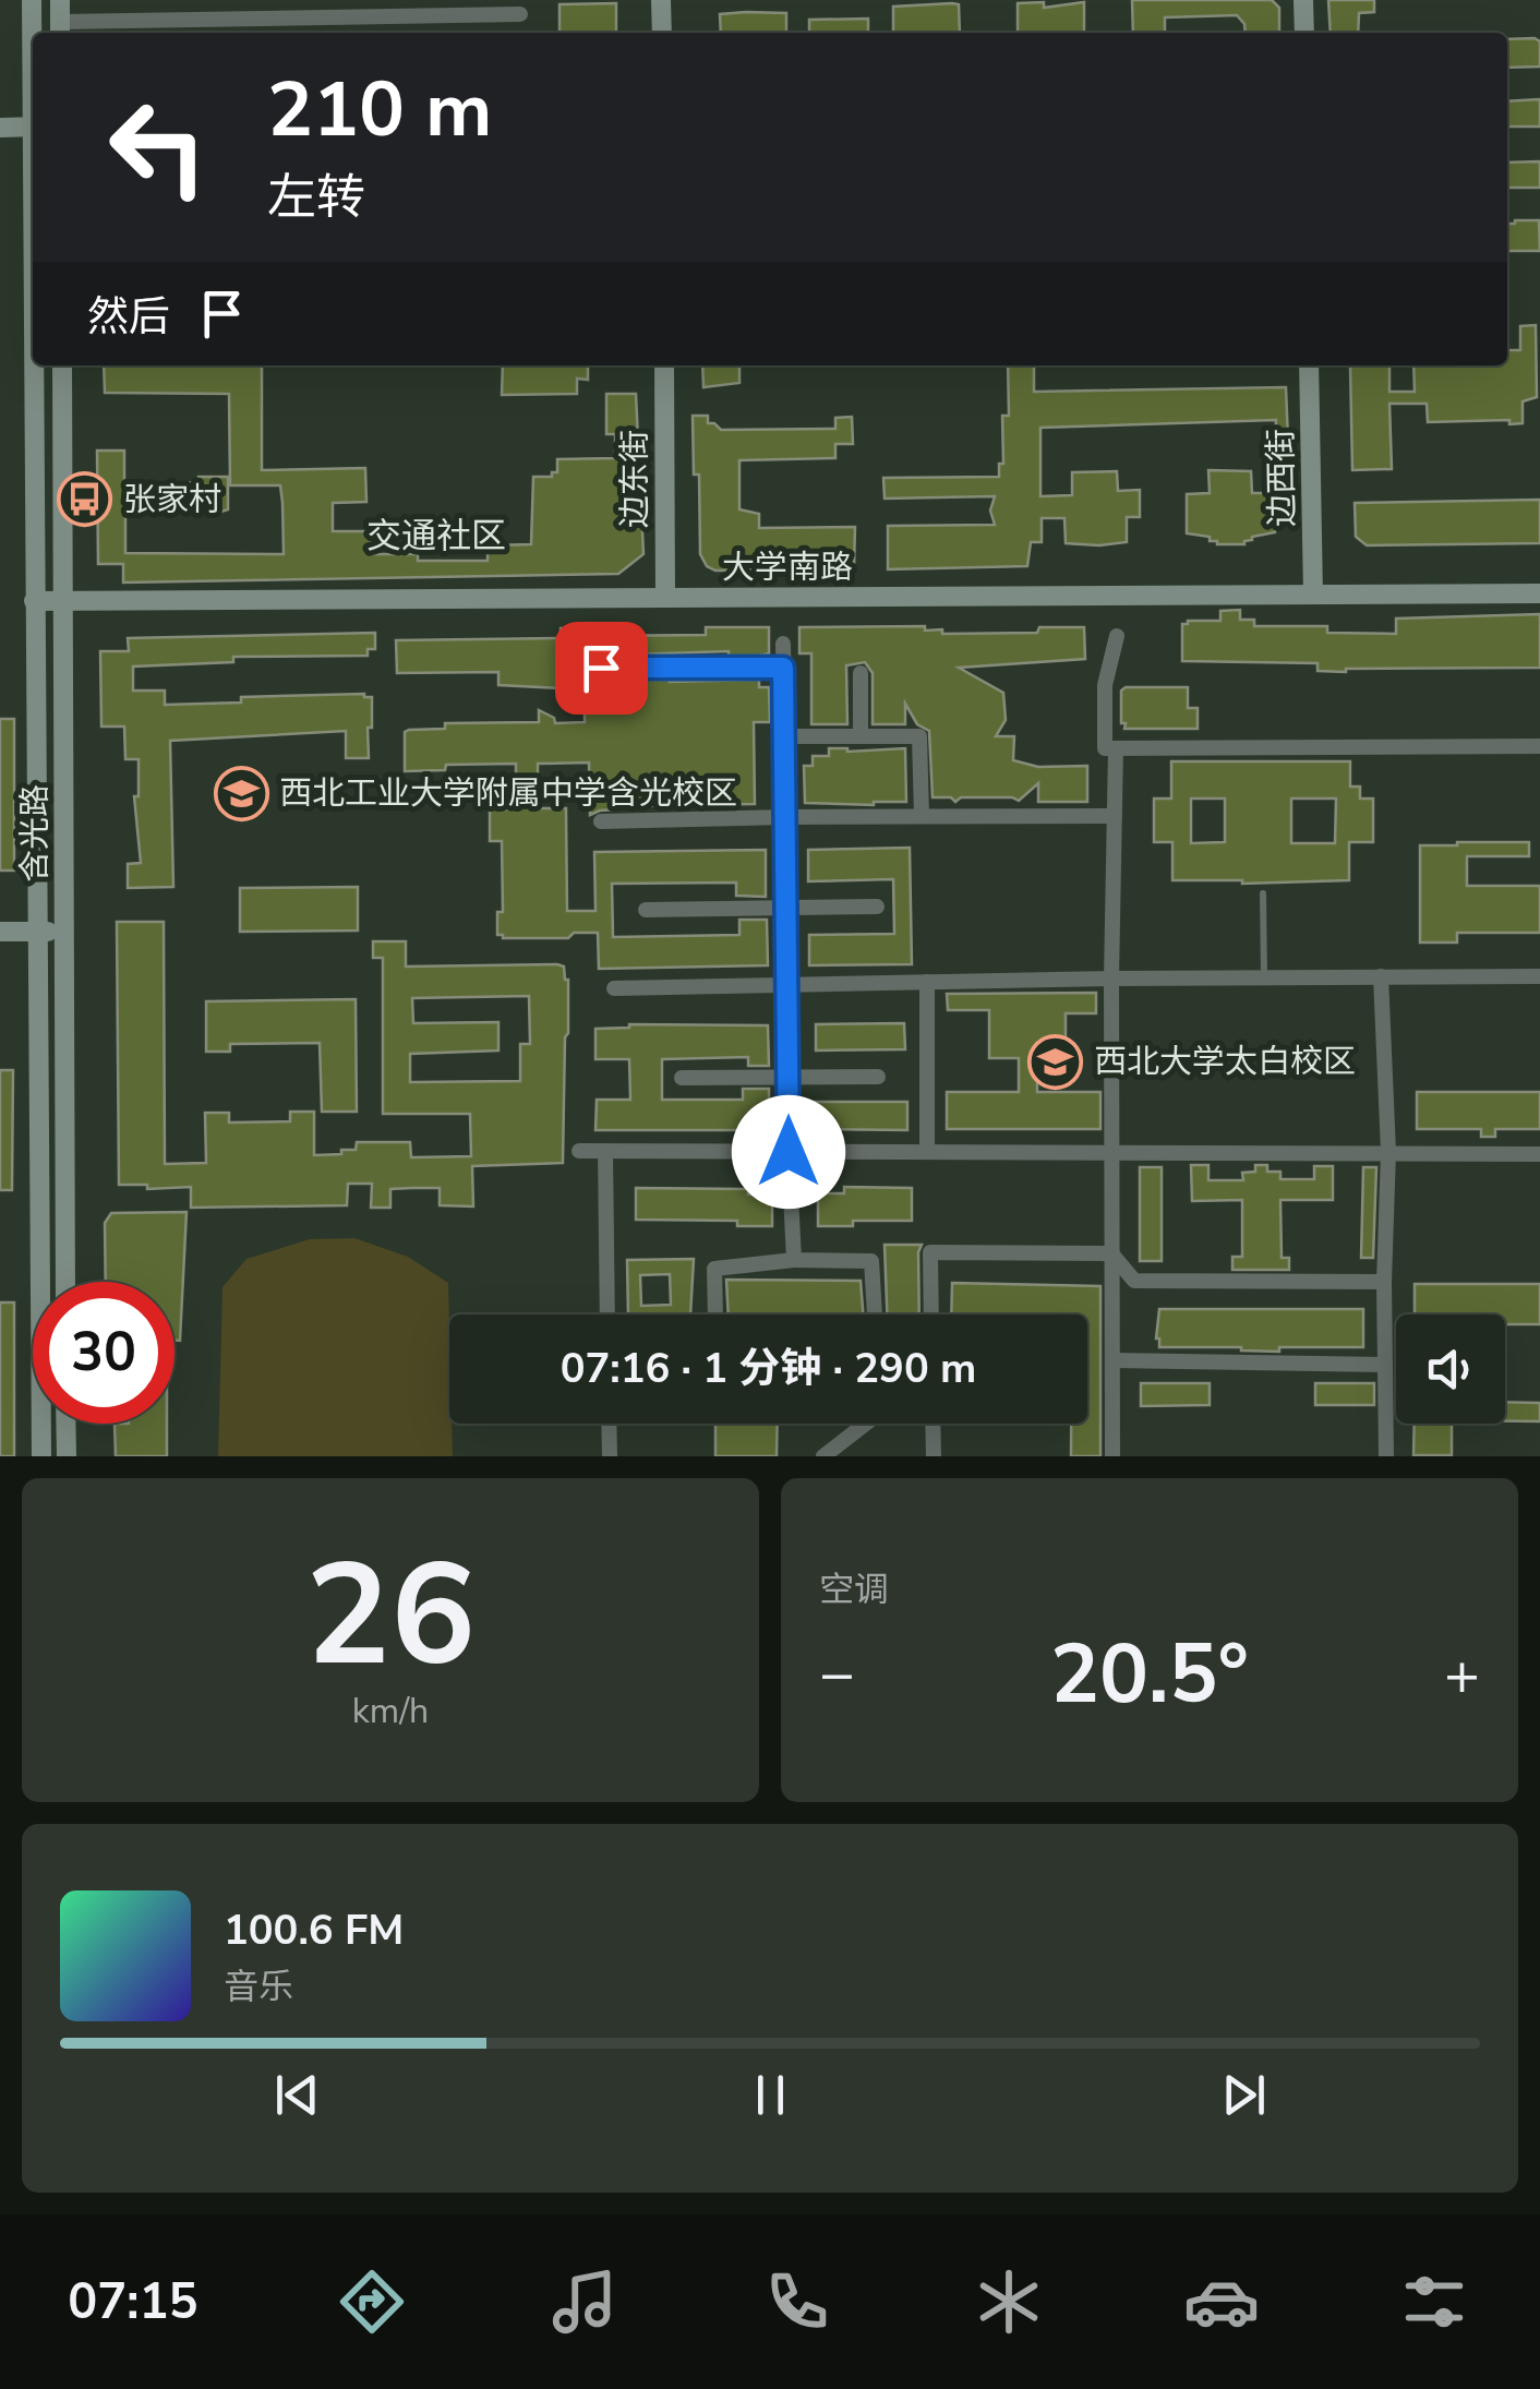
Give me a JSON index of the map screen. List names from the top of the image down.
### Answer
{
  "streets": {
    "main road": [
      "边西街",
      "边东街",
      "大学南路",
      "含光路"
    ]
  },
  "crossings": [
    ["边西街", "大学南路"],
    ["边东街", "大学南路"],
    ["大学南路", "含光路"]
  ],
  "districts": ["交通社区"],
  "places": {
    "bus stop": ["张家村"],
    "school or university": ["西北工业大学附属中学含光校区", "西北大学太白校区"]
  },
  "page": {
    "turn": ["210 m", "左转"],
    "then": "然后",
    "limit": "30",
    "trip": "07:16 · 1 分钟 · 290 m",
    "tile": [
      ["26", "km/h"],
      "空调"
    ],
    "heat": ["−", "20.5°", "+"],
    "song": ["100.6 FM", "音乐"],
    "tabs": "07:15"
  }
}
